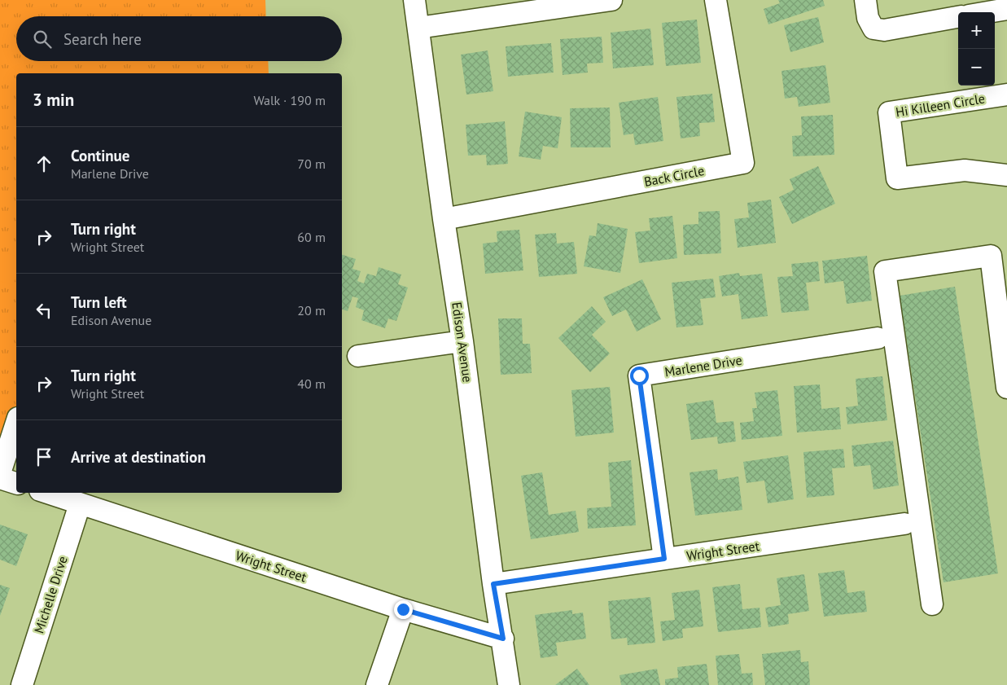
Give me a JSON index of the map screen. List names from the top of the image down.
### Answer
{
  "streets": {
    "street": [
      "Hi Killeen Circle",
      "Back Circle",
      "Edison Avenue",
      "Marlene Drive",
      "Wright Street",
      "Michelle Drive"
    ]
  },
  "crossings": [
    ["Back Circle", "Edison Avenue"],
    ["Edison Avenue", "Wright Street"],
    ["Marlene Drive", "Wright Street"],
    ["Wright Street", "Michelle Drive"]
  ],
  "page": {
    "map_buttons": ["+", "−"],
    "search": "Search here",
    "heading": ["3 min", "Walk · 190 m"],
    "list": [
      ["Continue", "Marlene Drive", "70 m"],
      ["Turn right", "Wright Street", "60 m"],
      ["Turn left", "Edison Avenue", "20 m"],
      ["Turn right", "Wright Street", "40 m"],
      "Arrive at destination"
    ]
  }
}
